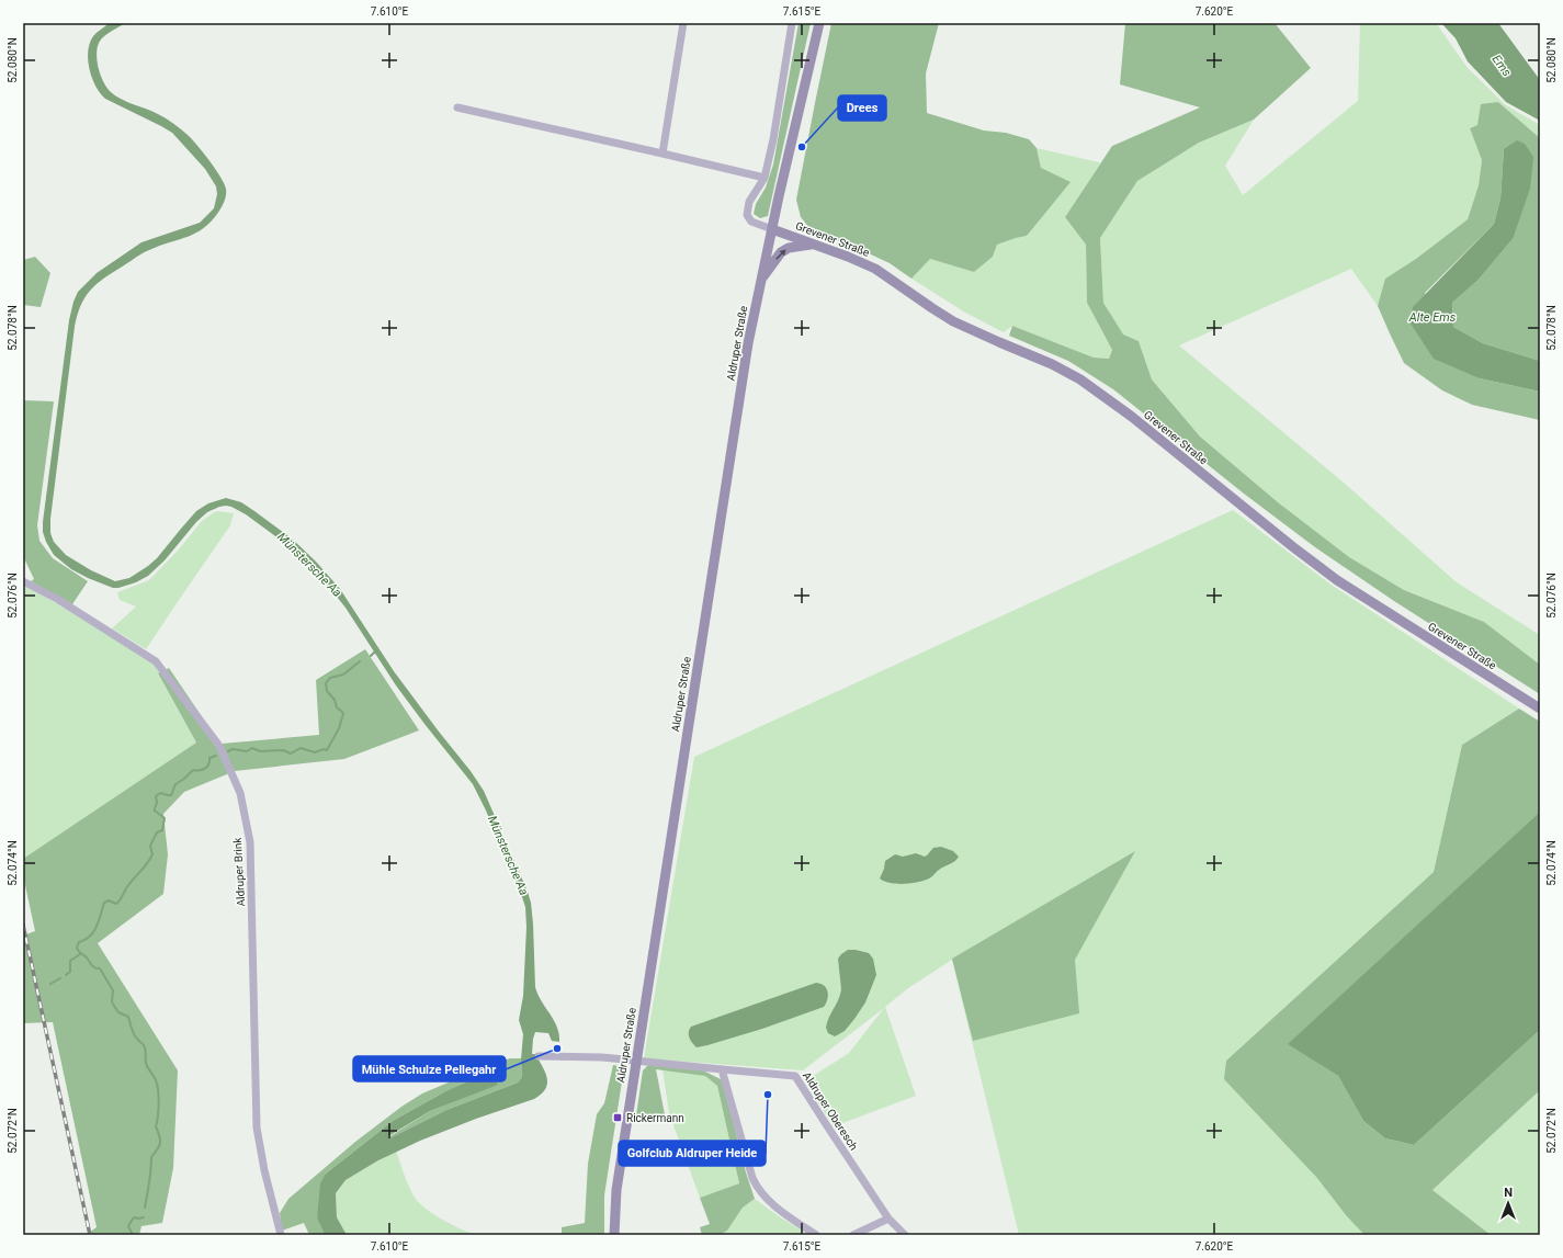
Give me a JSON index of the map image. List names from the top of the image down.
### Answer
{
  "streets": {
    "main road": ["Grevener Straße", "Aldruper Straße"],
    "street": ["Aldruper Brink", "Aldruper Oberesch"]
  },
  "crossings": [
    ["Grevener Straße", "Aldruper Straße"],
    ["Aldruper Straße", "Aldruper Oberesch"]
  ],
  "water": ["Ems", "Alte Ems", "Münstersche Aa"],
  "places": {
    "other": ["Drees", "Mühle Schulze Pellegahr", "Golfclub Aldruper Heide"],
    "transit": ["Rickermann"]
  },
  "north": "top",
  "coordinates": [
    "7.610°E",
    "7.615°E",
    "7.620°E",
    "52.080°N",
    "52.078°N",
    "52.076°N",
    "52.074°N",
    "52.072°N"
  ]
}
